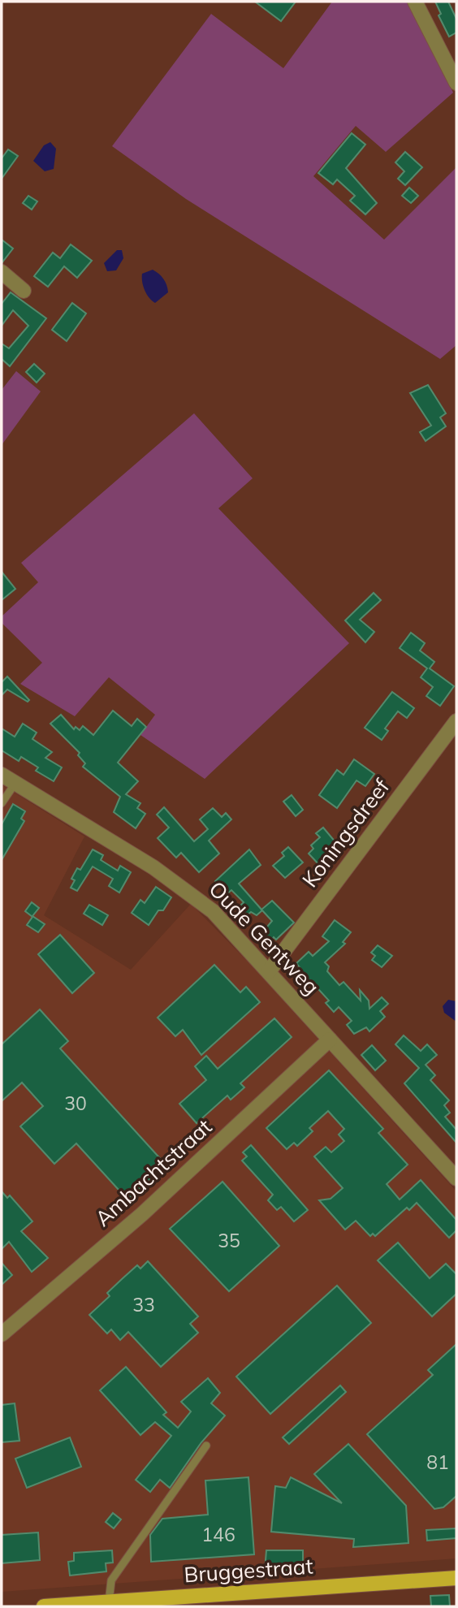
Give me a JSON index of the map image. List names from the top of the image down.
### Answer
{
  "streets": {
    "main road": ["Bruggestraat"],
    "street": ["Koningsdreef", "Oude Gentweg", "Ambachtstraat"]
  },
  "crossings": [
    ["Koningsdreef", "Oude Gentweg"],
    ["Oude Gentweg", "Ambachtstraat"]
  ],
  "house_numbers": [
    "30",
    "35",
    "33",
    "81",
    "146"
  ]
}
